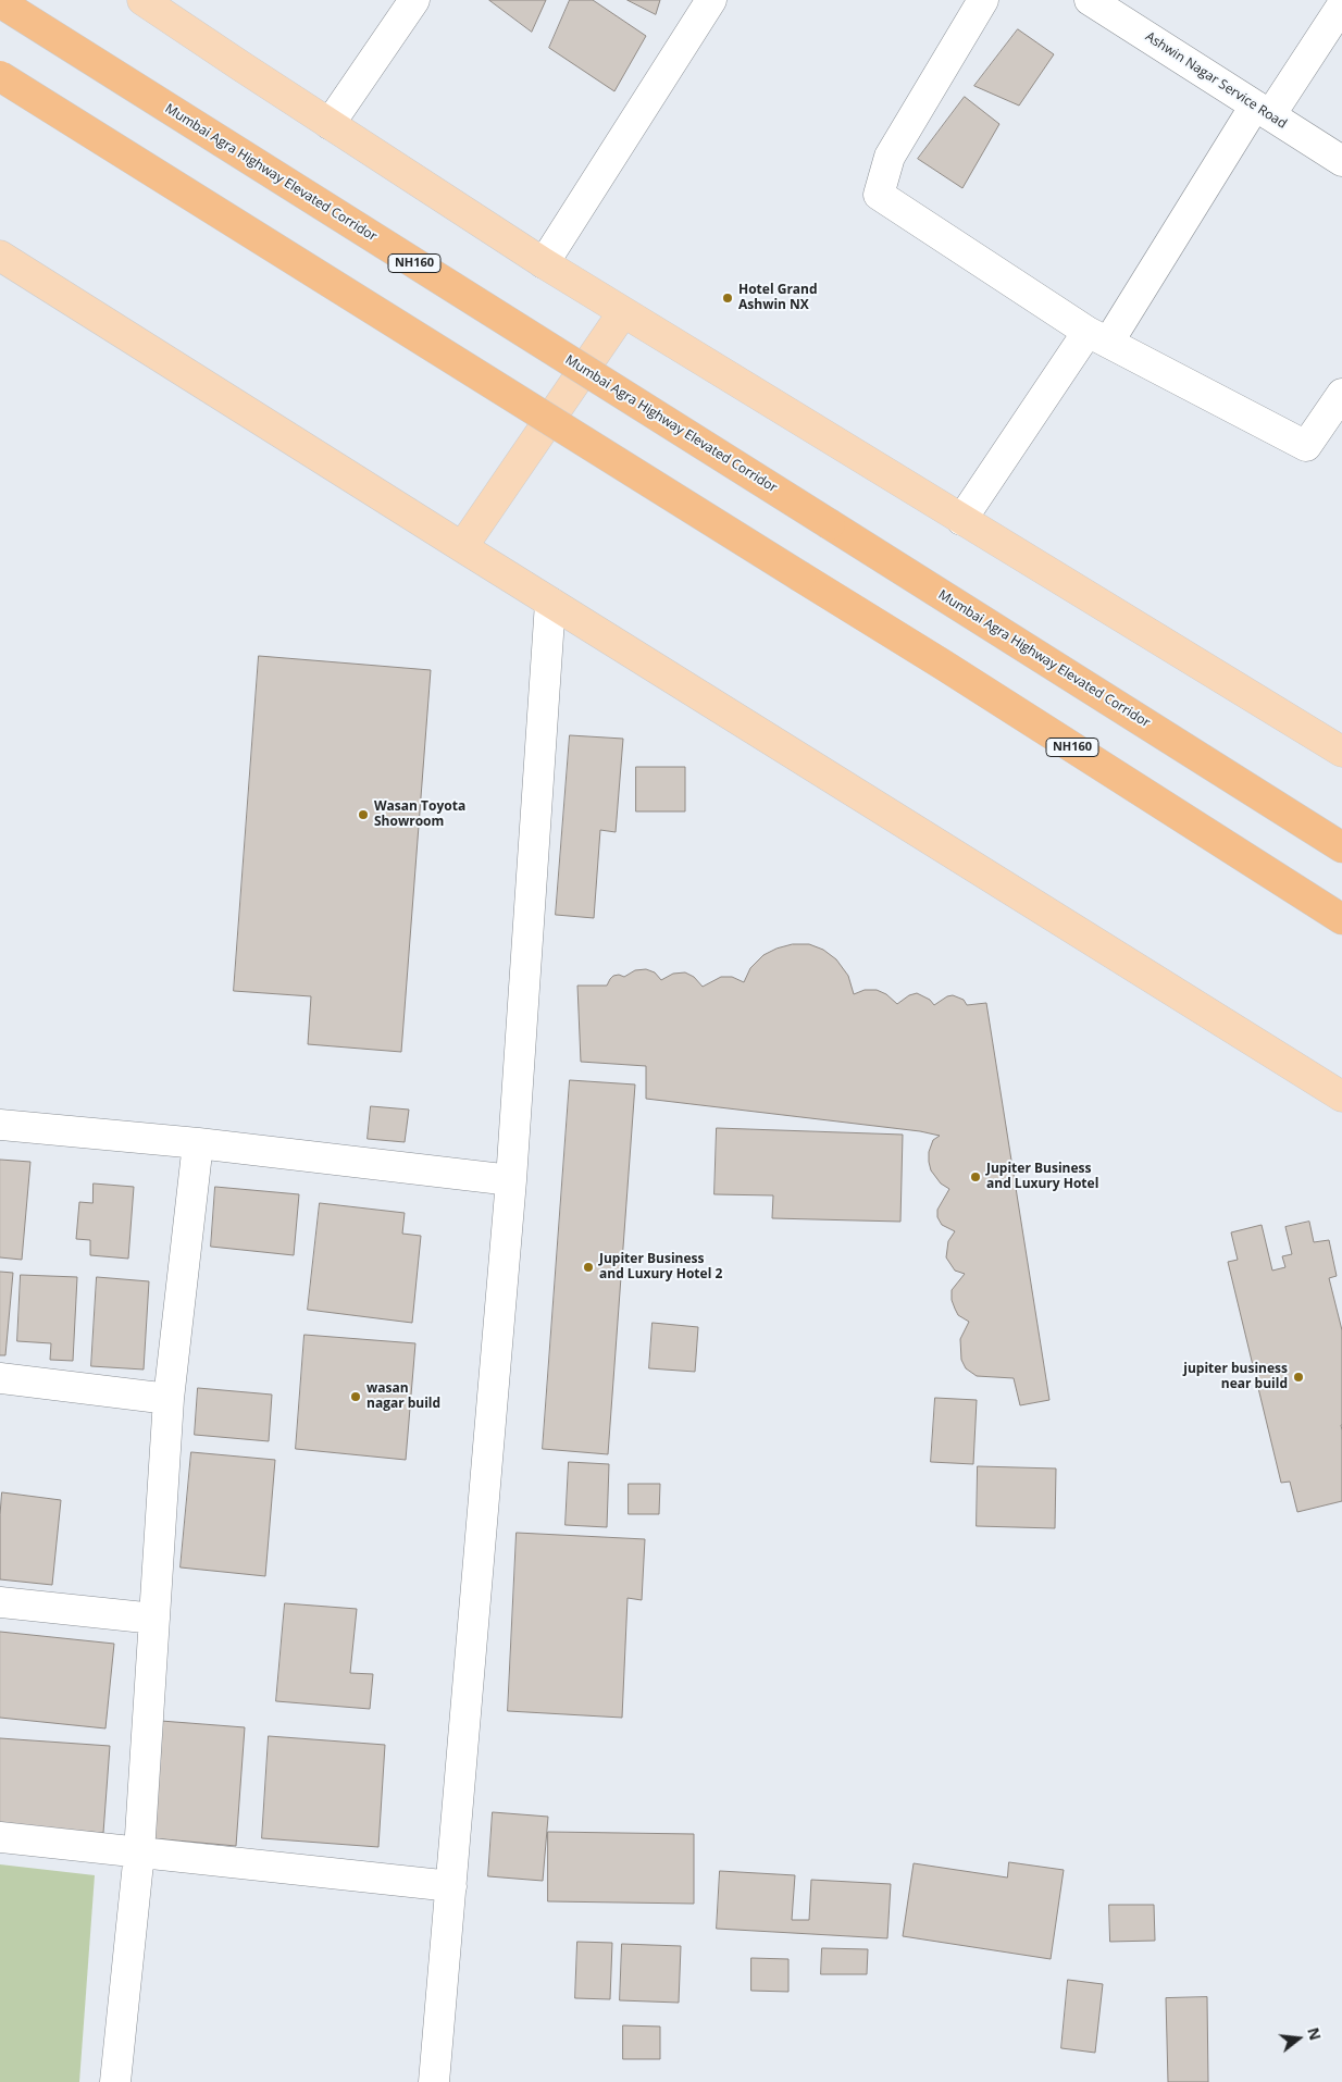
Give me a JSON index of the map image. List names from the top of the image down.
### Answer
{
  "streets": {
    "highway": ["Mumbai Agra Highway Elevated Corridor", "NH160"],
    "street": ["Ashwin Nagar Service Road"]
  },
  "places": [
    "Hotel Grand Ashwin NX",
    "Wasan Toyota Showroom",
    "Jupiter Business and Luxury Hotel",
    "Jupiter Business and Luxury Hotel 2",
    "jupiter business near build",
    "wasan nagar build"
  ],
  "north": "right"
}
